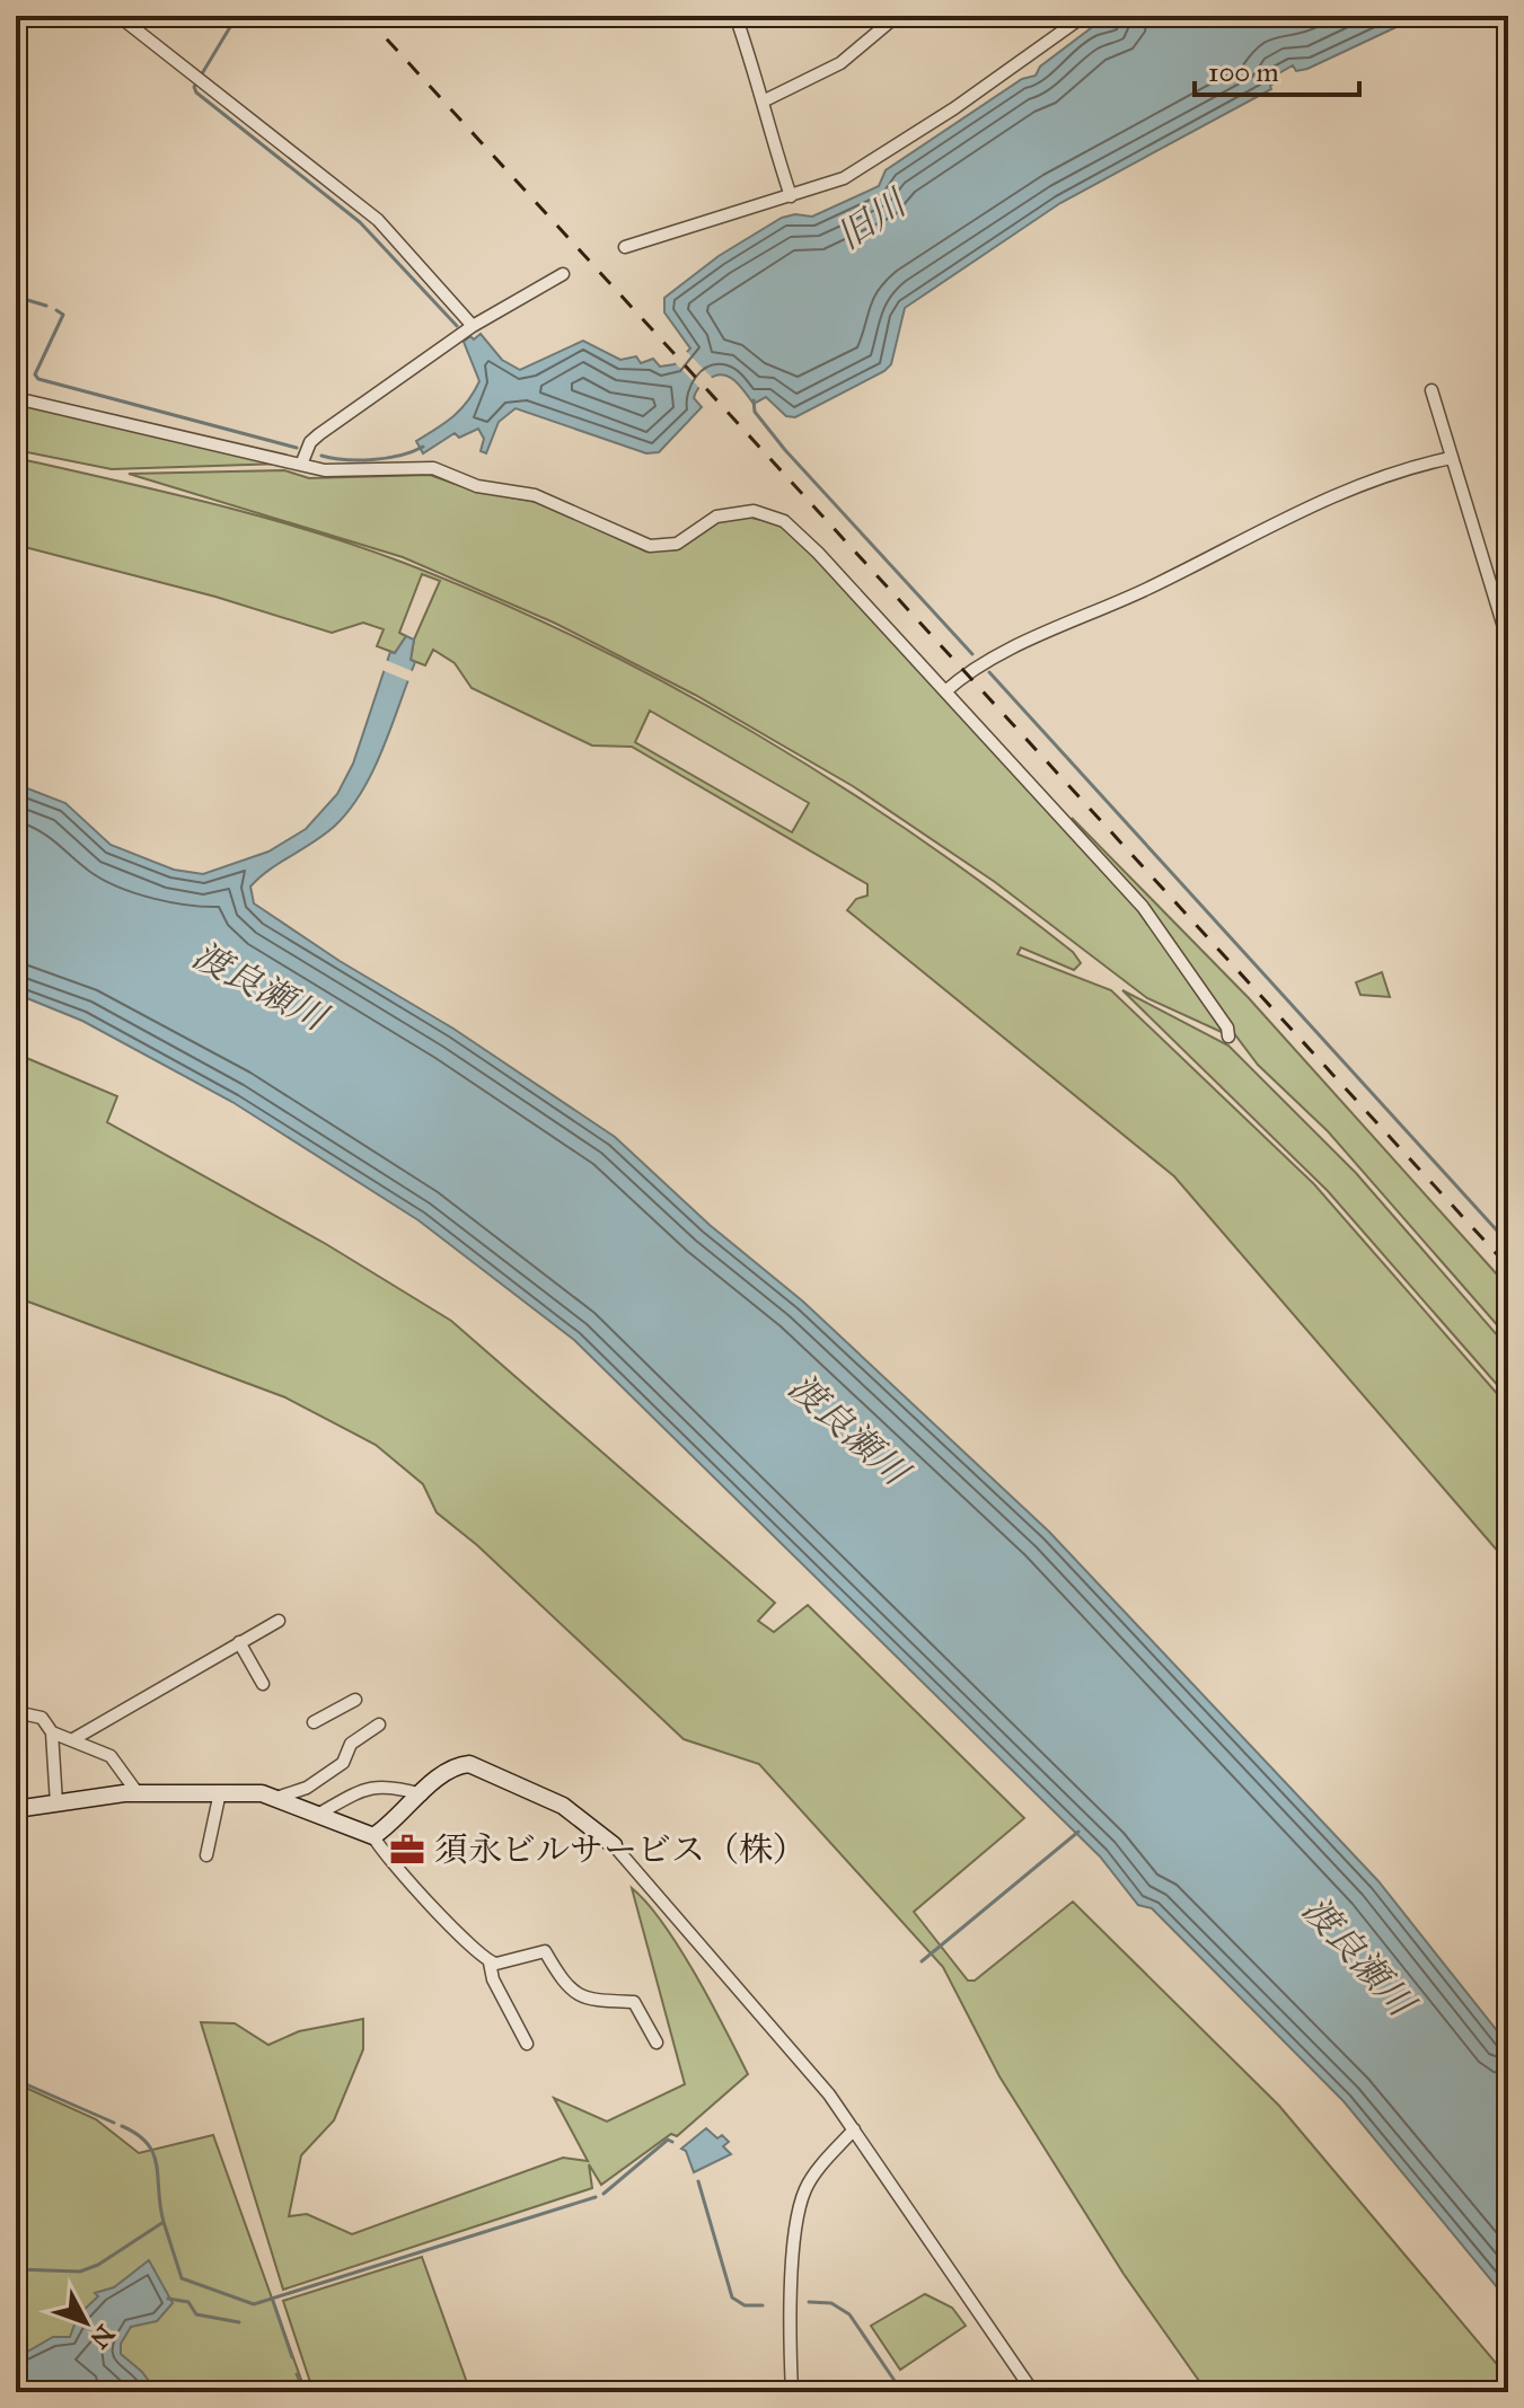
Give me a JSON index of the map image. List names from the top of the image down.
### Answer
{
  "water": ["旧川", "渡良瀬川"],
  "places": {
    "office": ["須永ビルサービス（株）"]
  },
  "scale_bar": "100 m",
  "north": "bottom right"
}
